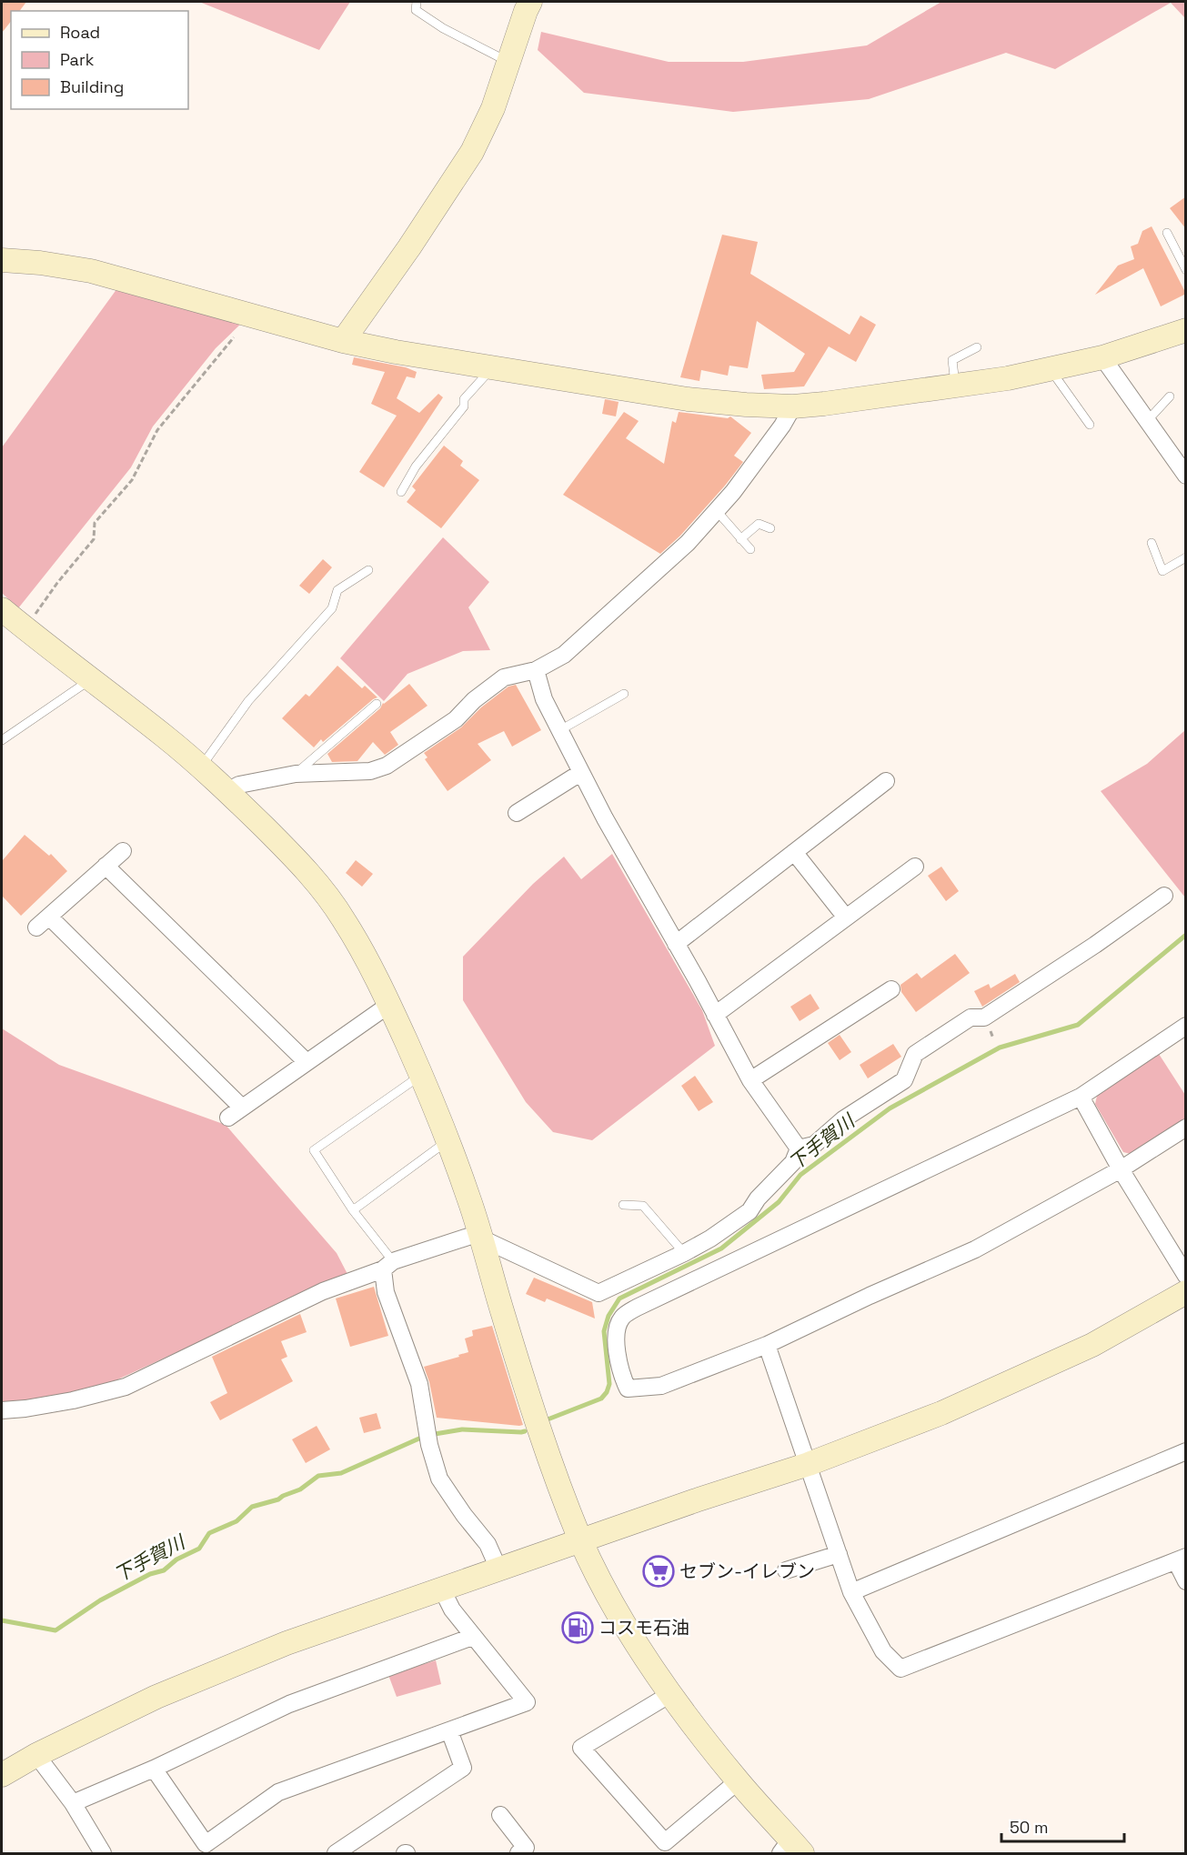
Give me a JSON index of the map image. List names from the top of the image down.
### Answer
{
  "water": ["下手賀川"],
  "places": {
    "supermarket": ["セブン-イレブン"],
    "fuel station": ["コスモ石油"]
  },
  "legend": ["Road", "Park", "Building"],
  "scale_bar": "50 m"
}
